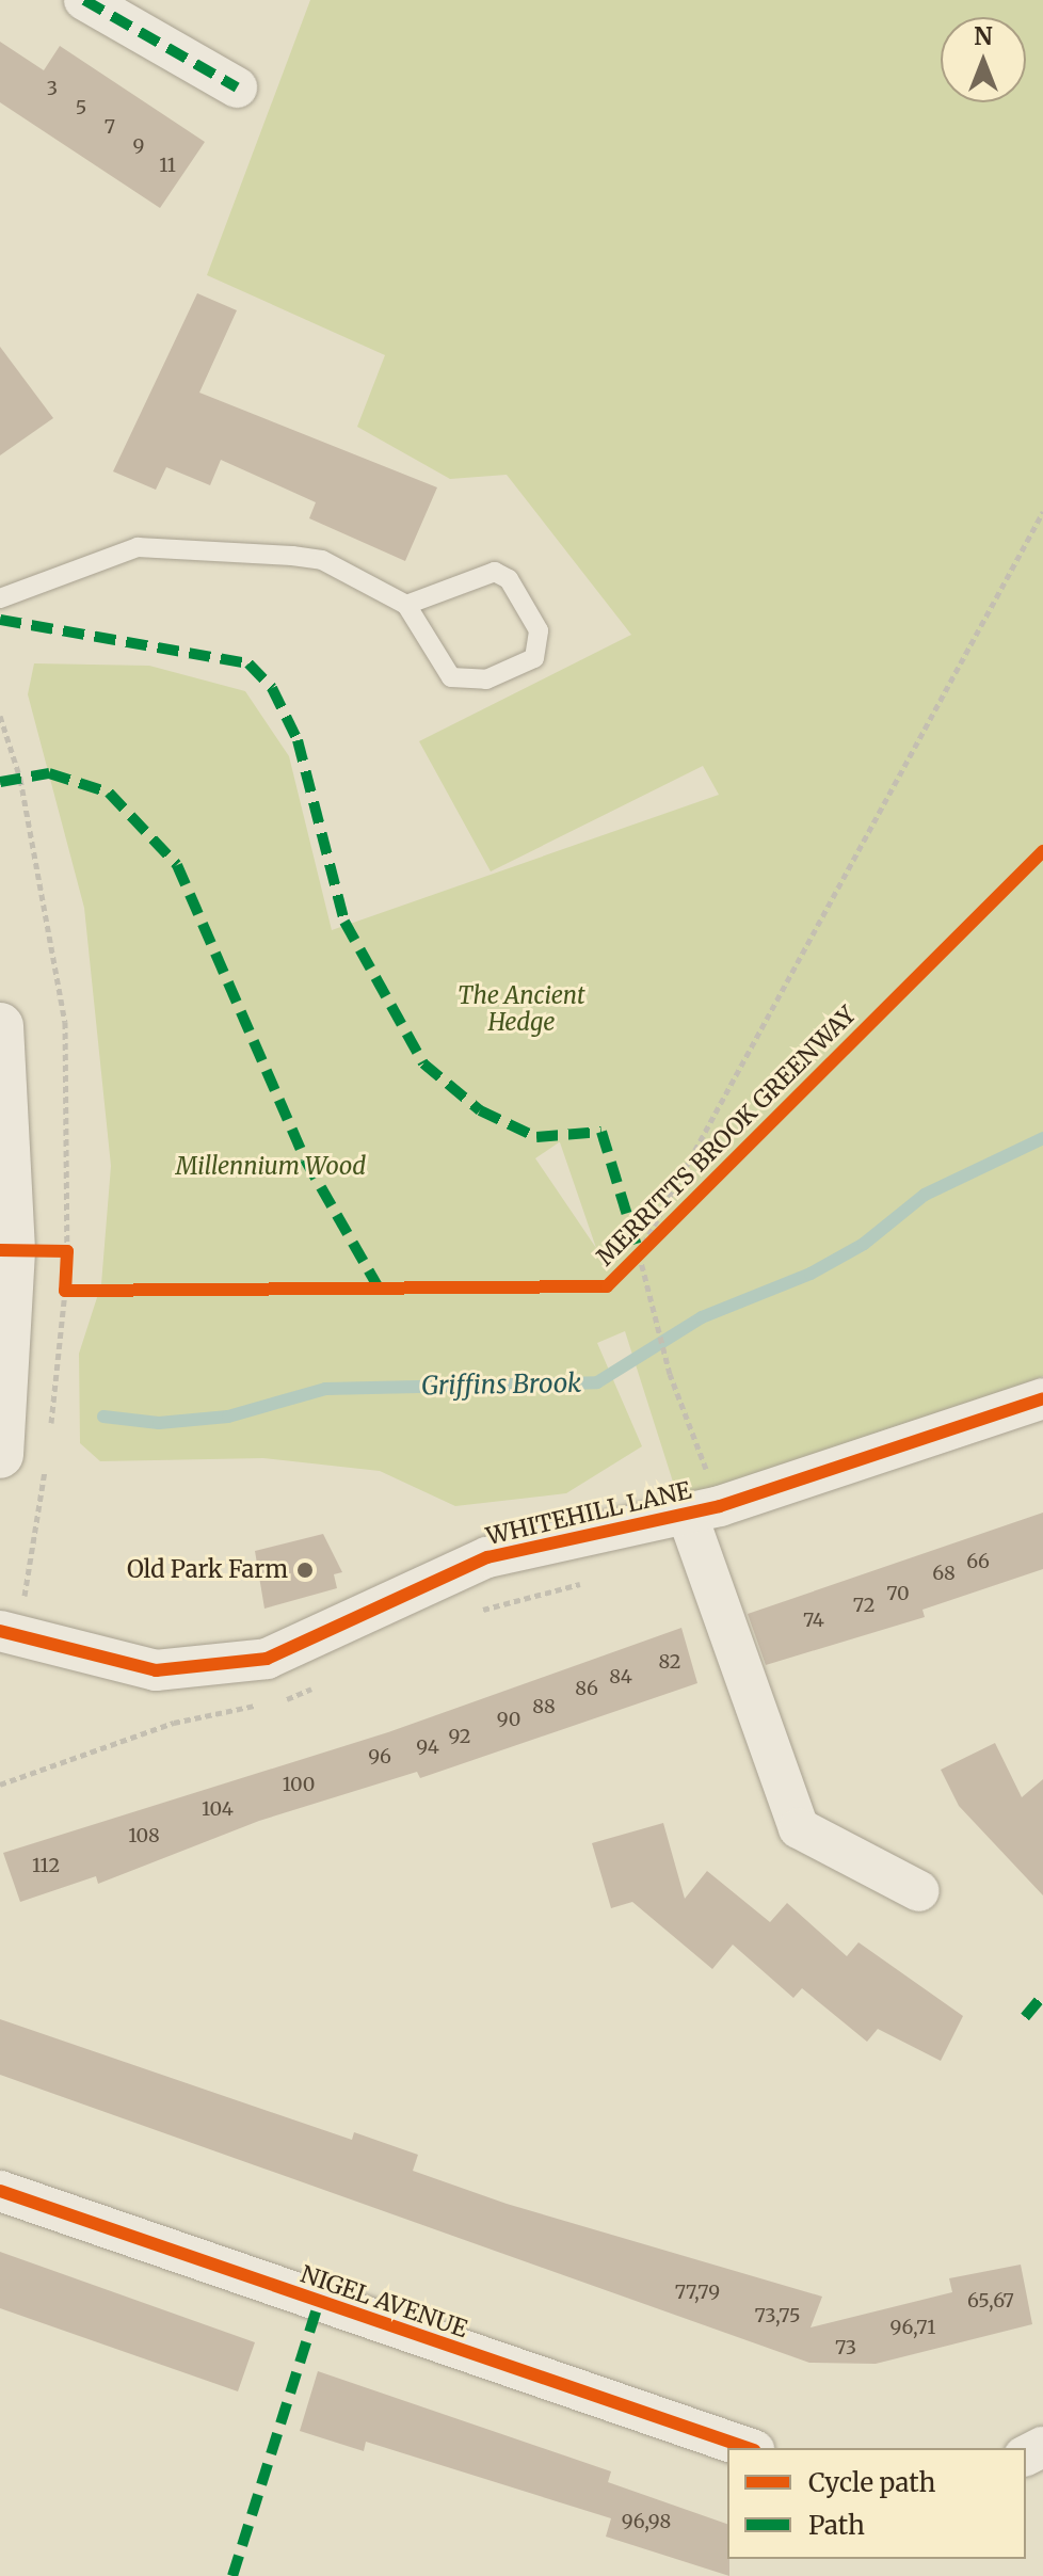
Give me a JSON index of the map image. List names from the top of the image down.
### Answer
{
  "streets": {
    "street": ["WHITEHILL LANE", "NIGEL AVENUE"],
    "cycle path": ["MERRITTS BROOK GREENWAY"]
  },
  "water": ["Griffins Brook"],
  "parks": ["The Ancient Hedge", "Millennium Wood"],
  "places": ["Old Park Farm"],
  "house_numbers": [
    "3",
    "5",
    "7",
    "9",
    "11",
    "66",
    "68",
    "70",
    "72",
    "74",
    "82",
    "84",
    "86",
    "88",
    "90",
    "92",
    "94",
    "96",
    "100",
    "104",
    "108",
    "112",
    "77,79",
    "65,67",
    "73,75",
    "96,71",
    "73",
    "96,98"
  ],
  "legend": ["Cycle path", "Path"],
  "north": "top"
}
